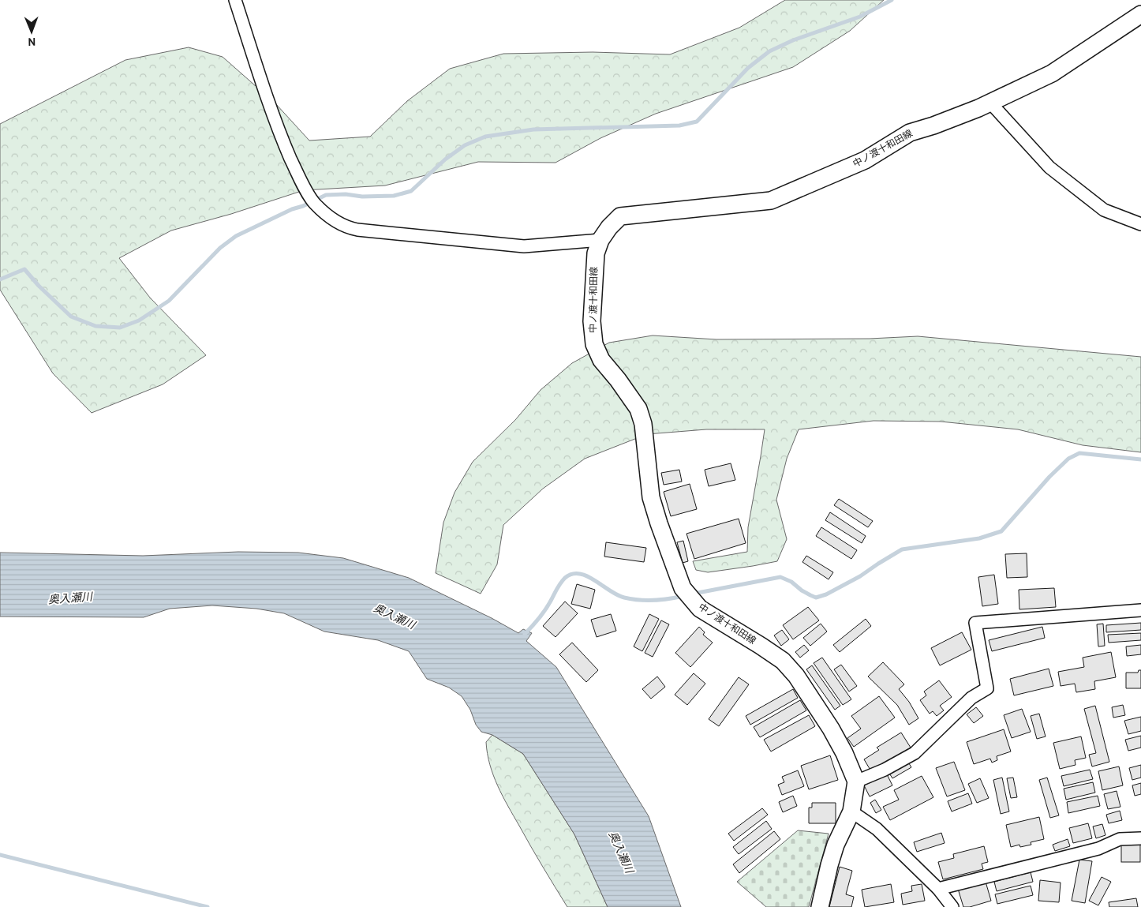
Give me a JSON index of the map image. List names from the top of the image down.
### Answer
{
  "streets": {
    "main road": ["中ノ渡十和田線"]
  },
  "water": ["奥入瀬川"],
  "north": "bottom"
}
